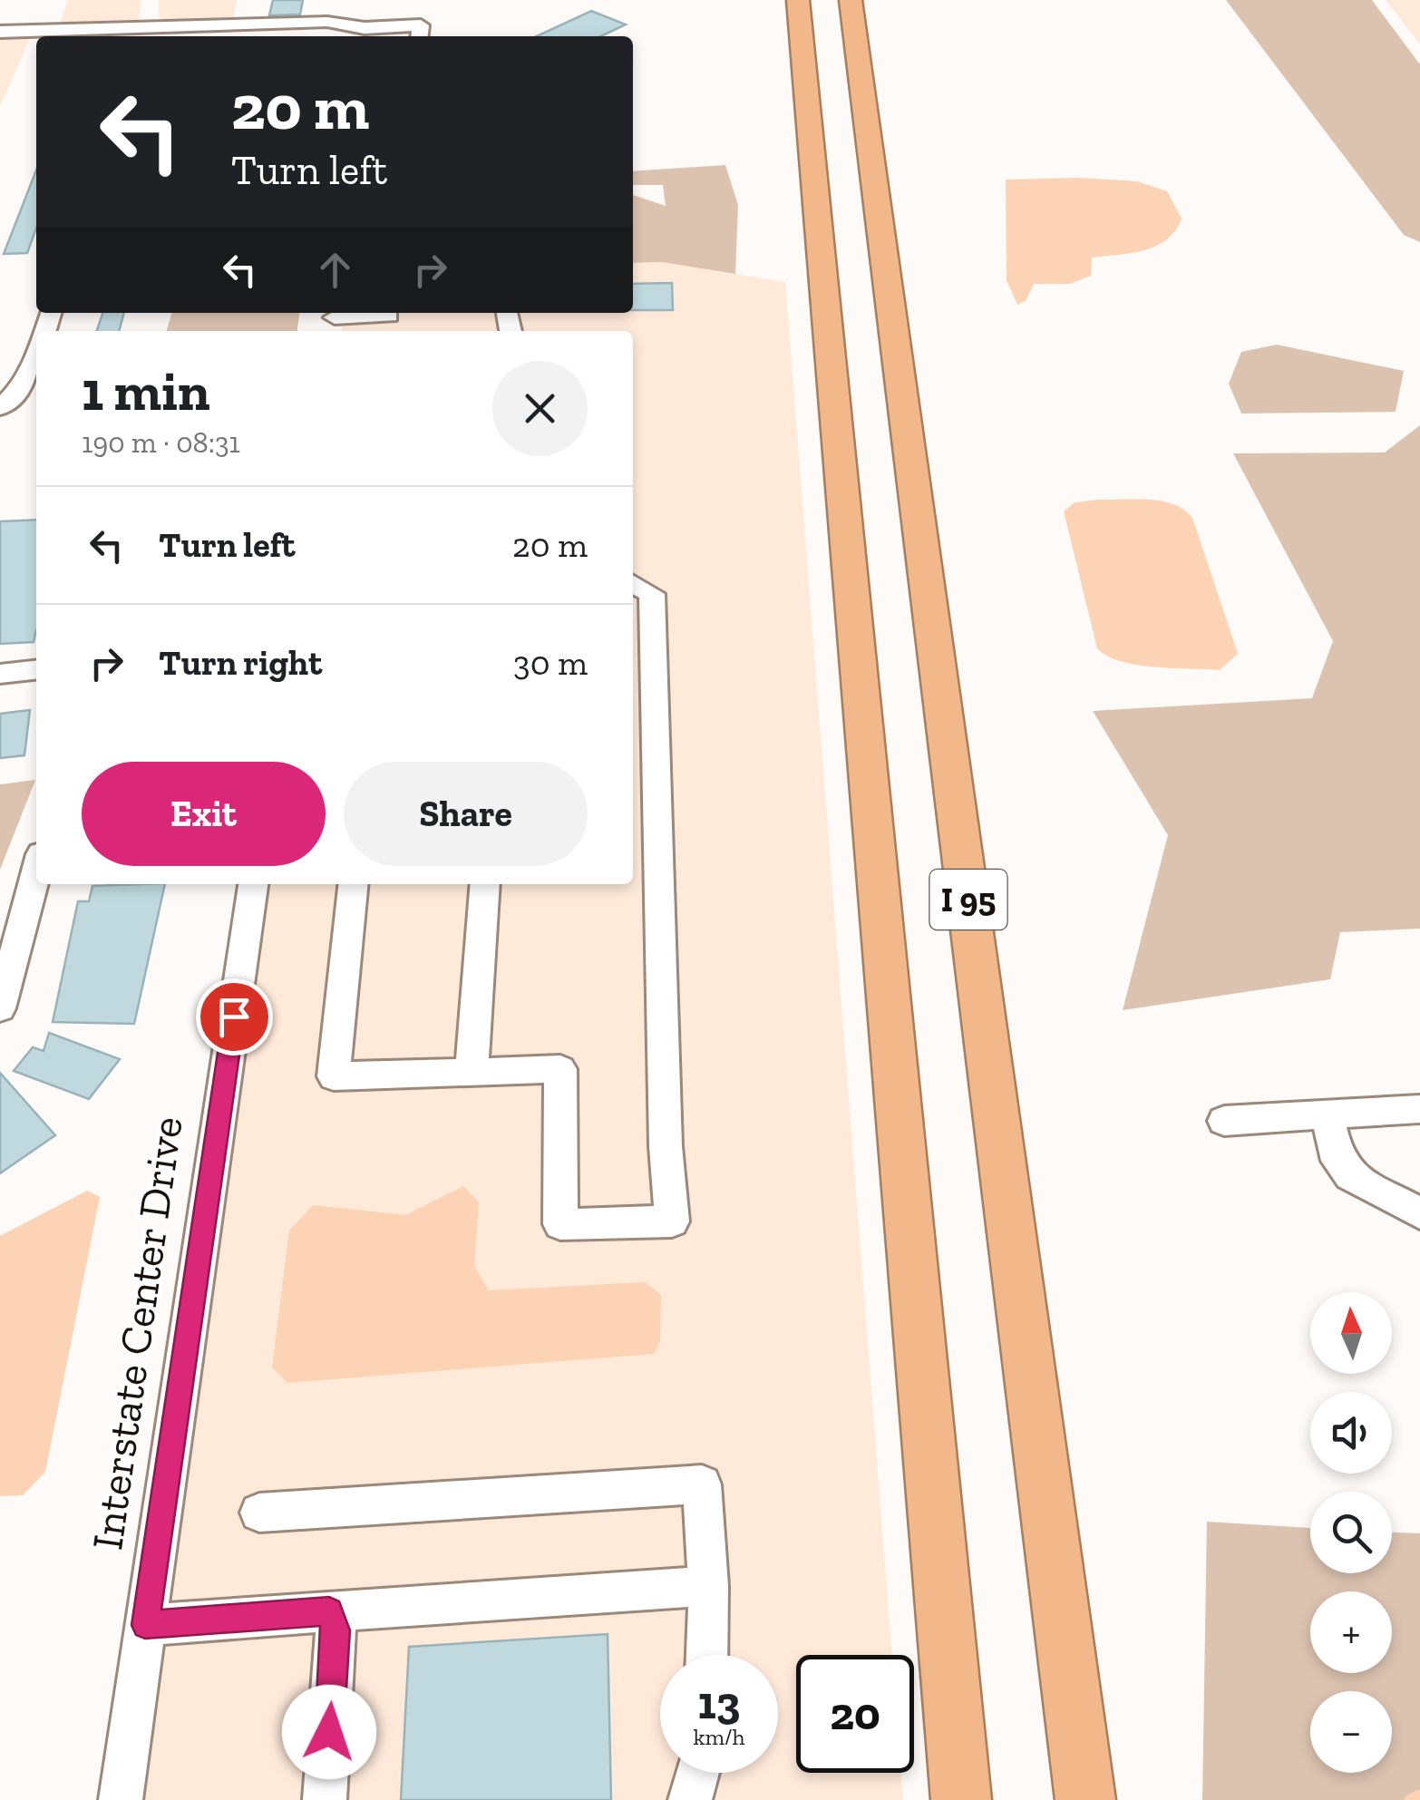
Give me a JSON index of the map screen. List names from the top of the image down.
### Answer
{
  "streets": {
    "highway": ["I 95"],
    "street": ["Interstate Center Drive"]
  },
  "north": "top",
  "page": {
    "turn": ["20 m", "Turn left"],
    "heading": ["1 min", "190 m · 08:31"],
    "list": [
      {
        "name": "Turn left",
        "value": "20 m"
      },
      {
        "name": "Turn right",
        "value": "30 m"
      }
    ],
    "buttons": ["Exit", "Share"],
    "map_buttons": ["+", "−"],
    "speed": "13 km/h",
    "limit": "20"
  }
}
